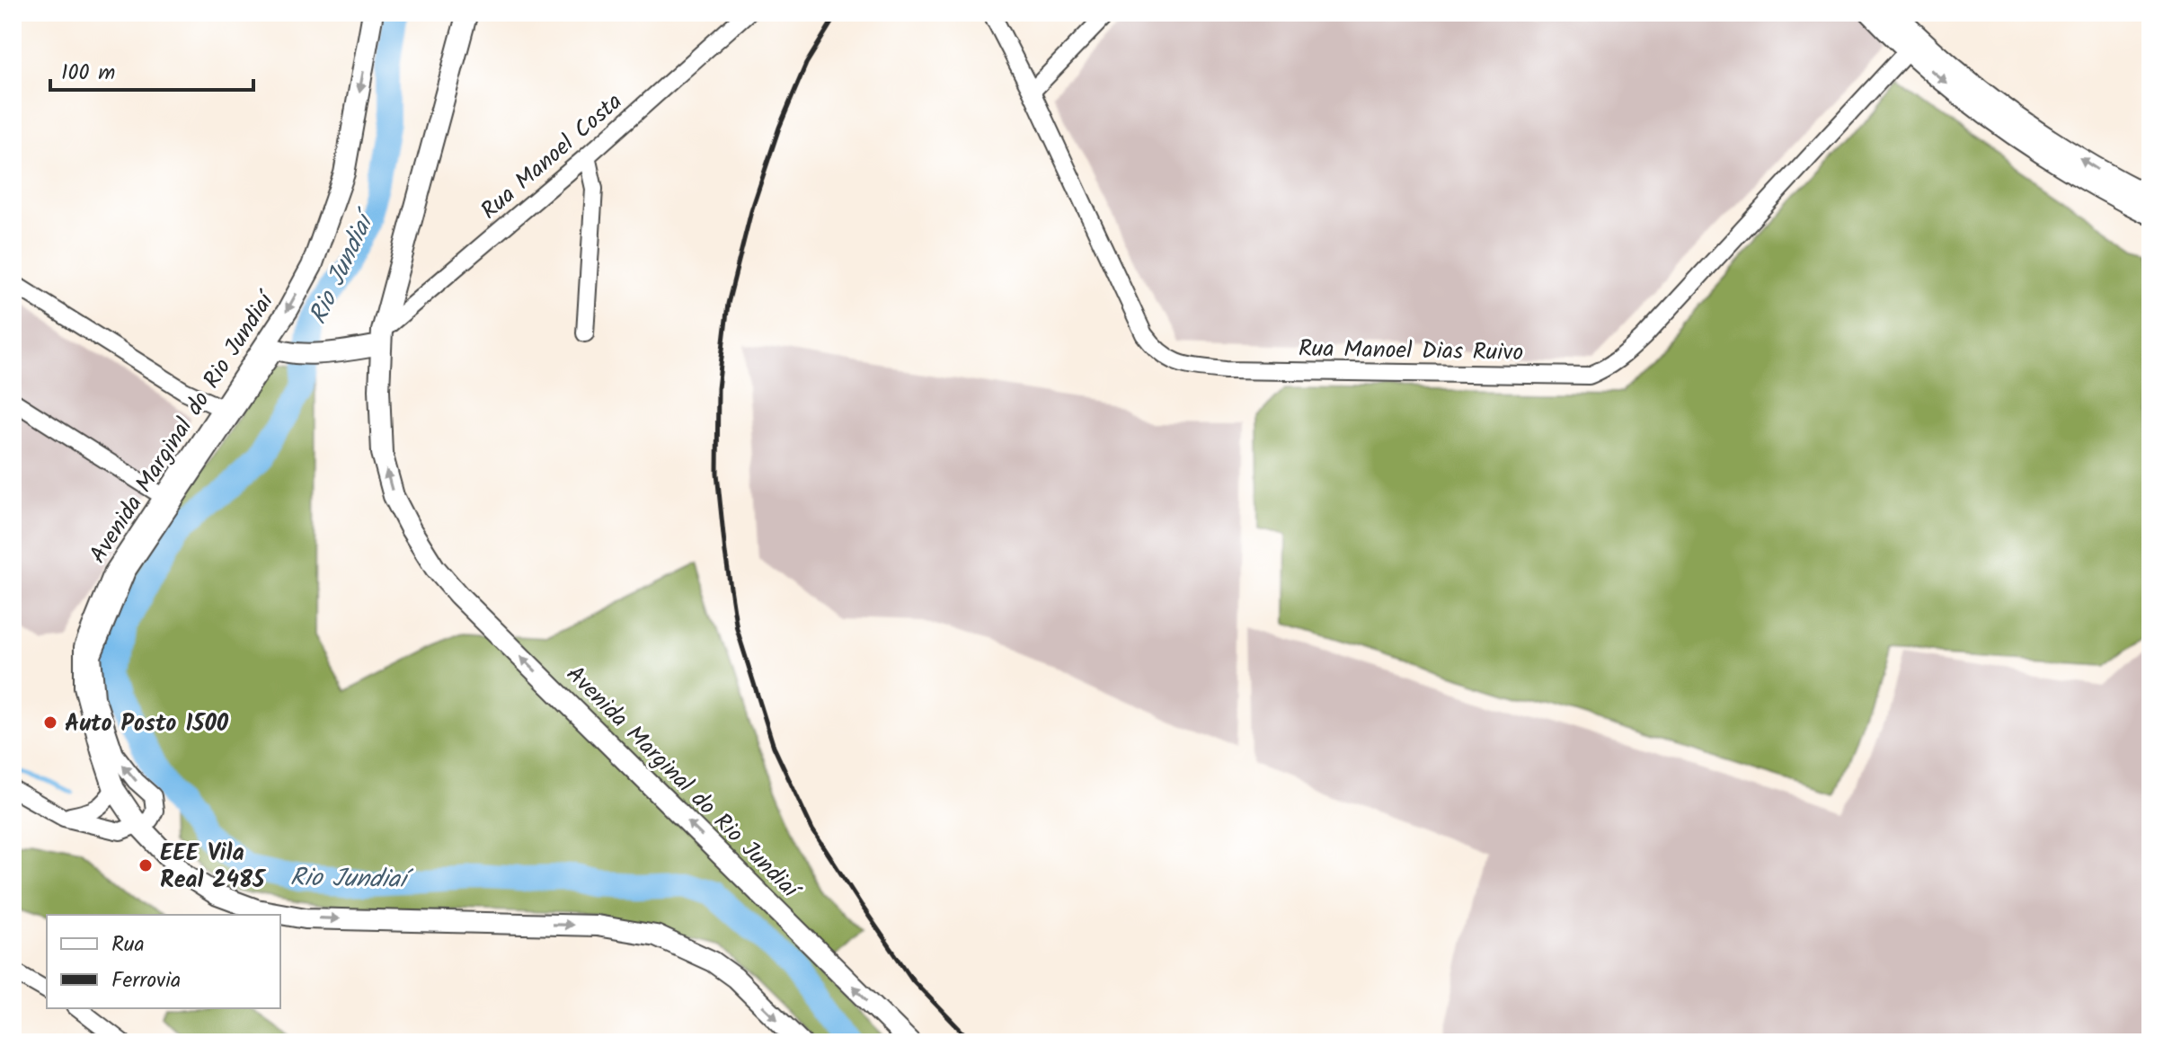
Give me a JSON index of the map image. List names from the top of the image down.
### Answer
{
  "streets": {
    "main road": ["Avenida Marginal do Rio Jundiaí"],
    "street": ["Rua Manoel Costa", "Rua Manoel Dias Ruivo"]
  },
  "crossings": [
    ["Rua Manoel Costa", "Avenida Marginal do Rio Jundiaí"]
  ],
  "water": ["Rio Jundiaí"],
  "places": ["Auto Posto 1500", "EEE Vila Real 2485"],
  "legend": ["Rua", "Ferrovia"],
  "scale_bar": "100 m"
}
